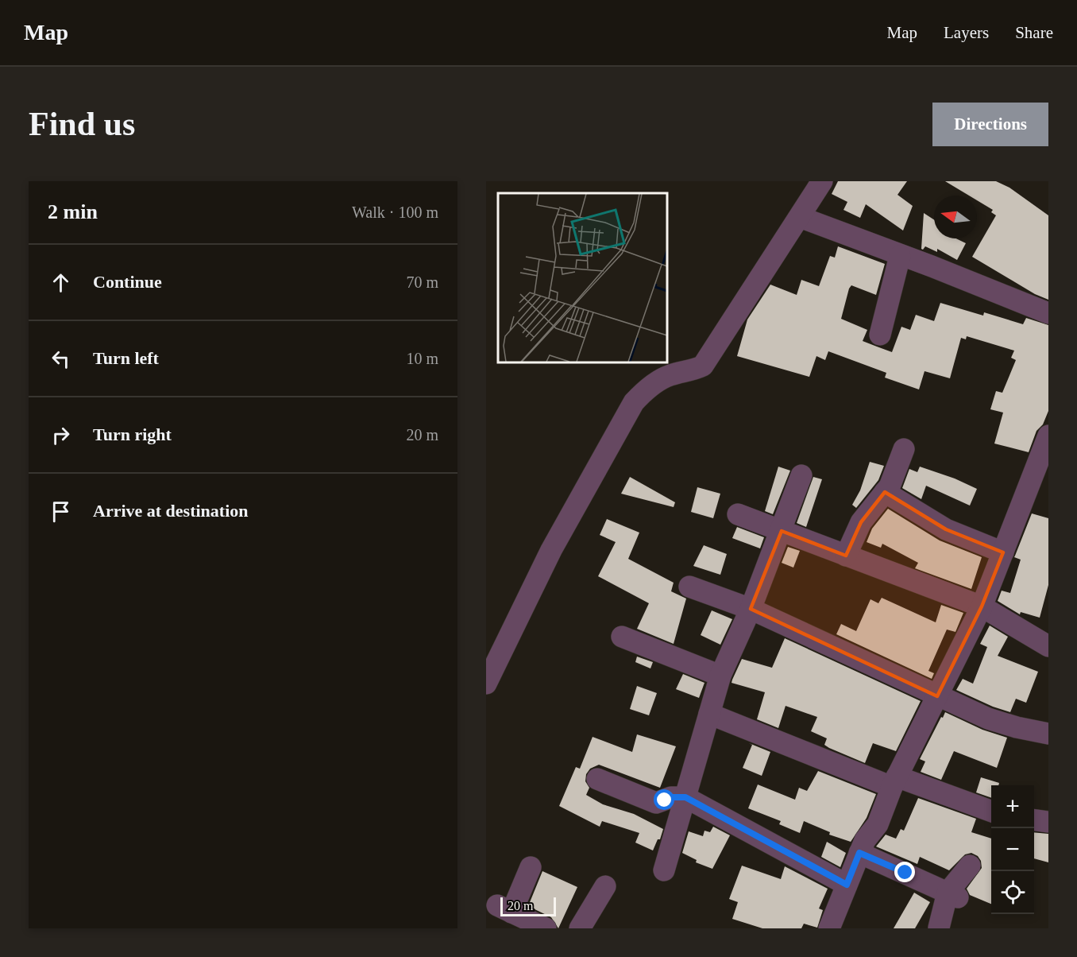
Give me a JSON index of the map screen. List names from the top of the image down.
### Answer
{
  "scale_bar": "20 m",
  "north": "left",
  "page": {
    "header": "Map",
    "nav": ["Map", "Layers", "Share"],
    "buttons": "Directions",
    "title": "Find us",
    "heading": ["2 min", "Walk · 100 m"],
    "list": [
      ["Continue", "70 m"],
      ["Turn left", "10 m"],
      ["Turn right", "20 m"],
      "Arrive at destination"
    ],
    "map_buttons": ["+", "−"],
    "scale": "20 m"
  }
}
